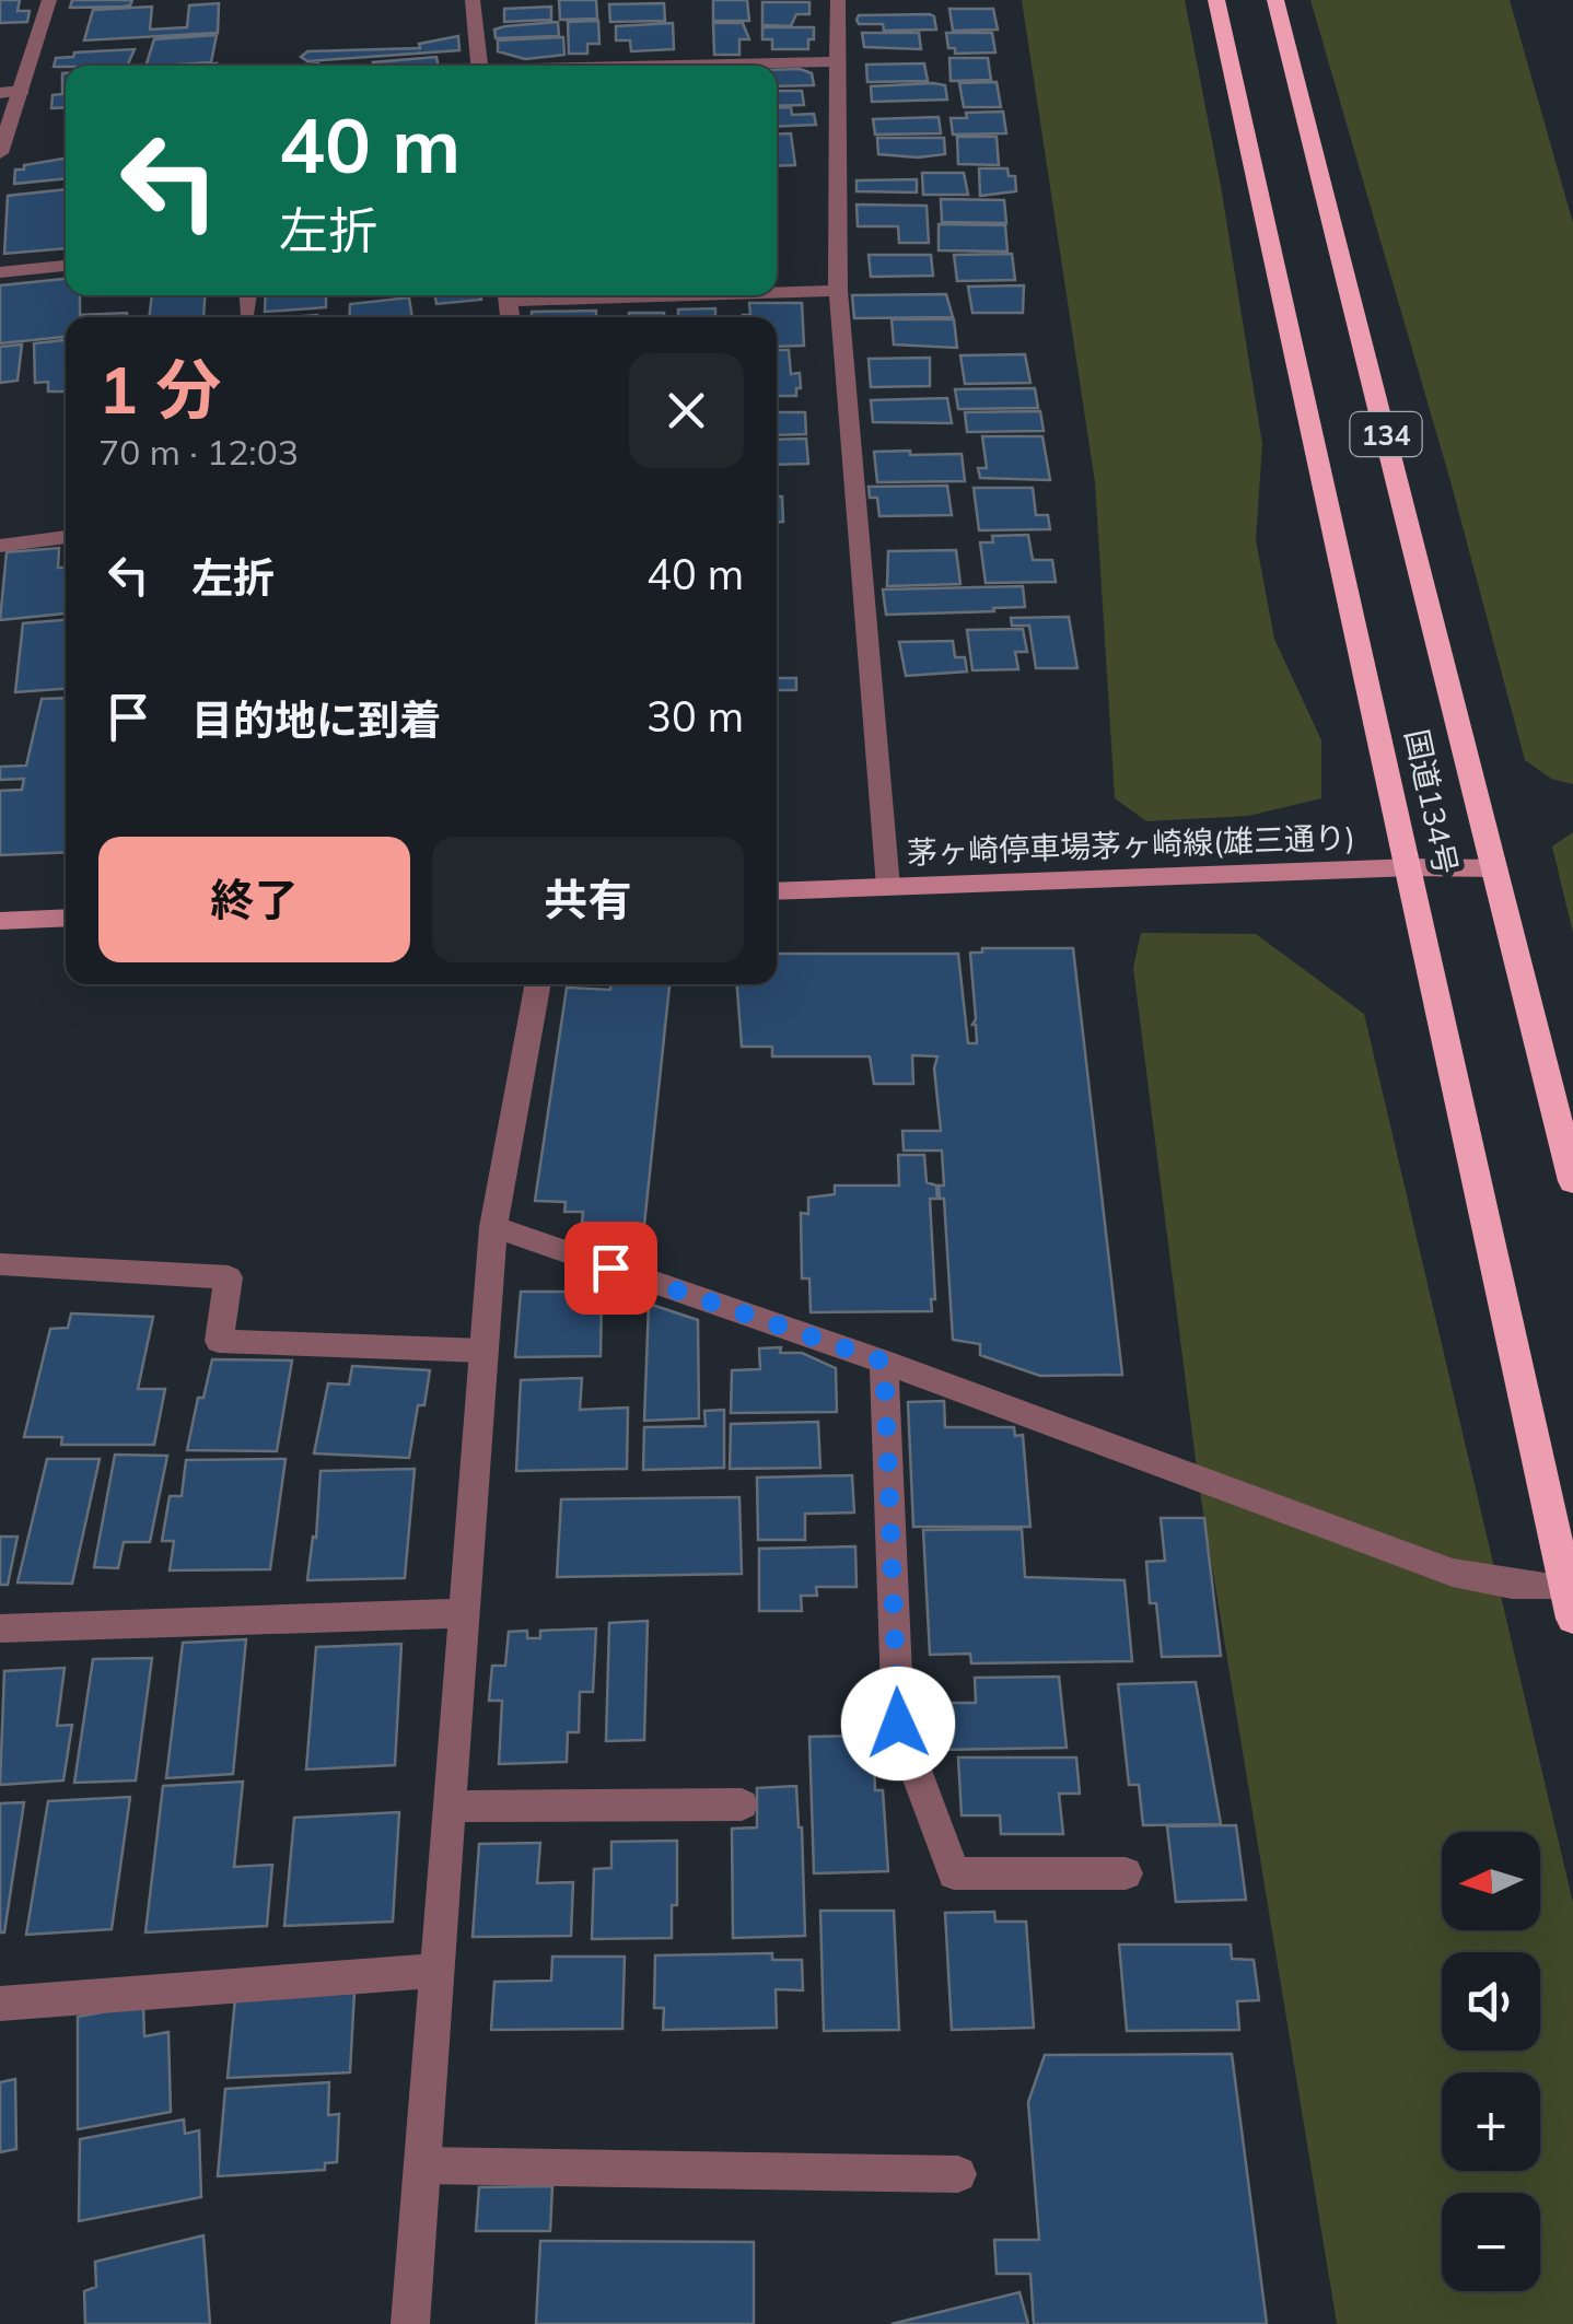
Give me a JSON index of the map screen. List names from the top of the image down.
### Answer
{
  "streets": {
    "highway": ["134", "国道134号"],
    "main road": ["茅ヶ崎停車場茅ヶ崎線(雄三通り)"]
  },
  "crossings": [
    ["国道134号", "茅ヶ崎停車場茅ヶ崎線(雄三通り)"]
  ],
  "north": "left",
  "page": {
    "turn": ["40 m", "左折"],
    "heading": ["1 分", "70 m · 12:03"],
    "list": [
      {
        "name": "左折",
        "value": "40 m"
      },
      {
        "name": "目的地に到着",
        "value": "30 m"
      }
    ],
    "buttons": ["終了", "共有"],
    "map_buttons": ["+", "−"]
  }
}
